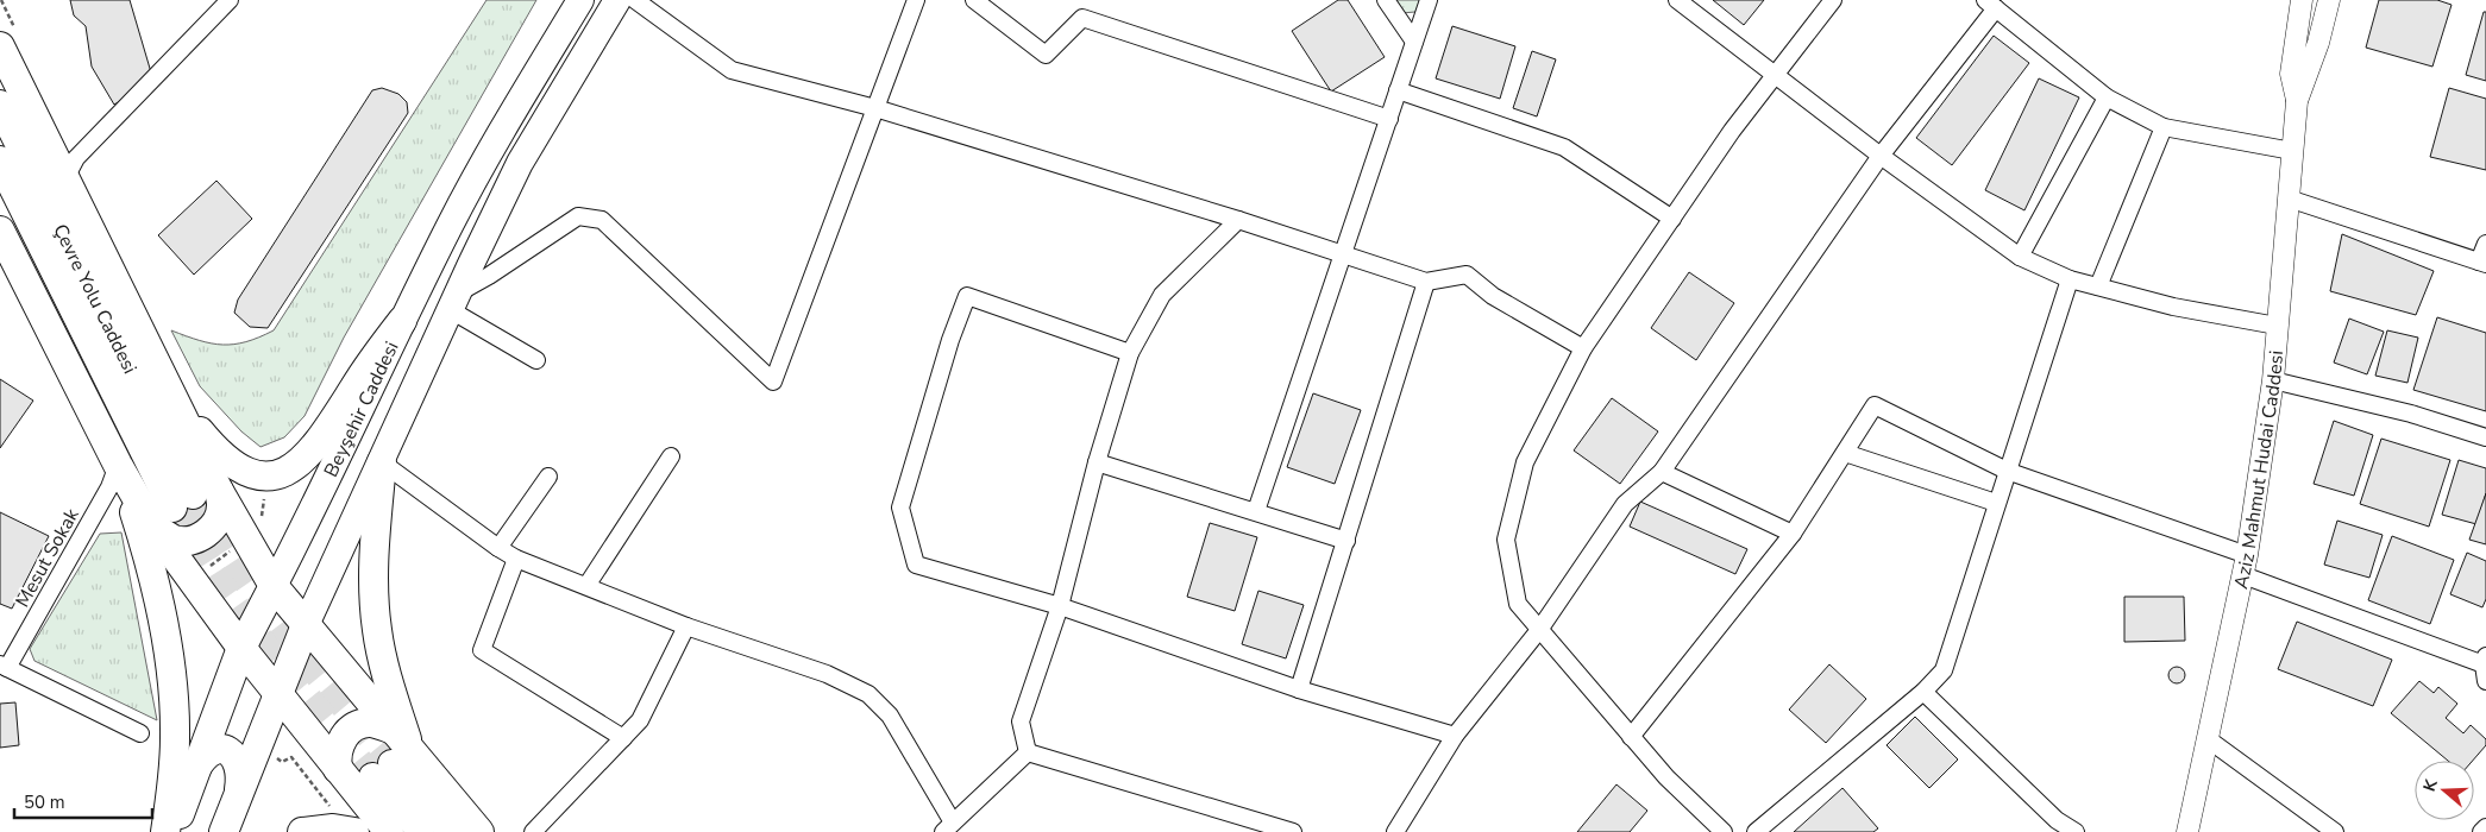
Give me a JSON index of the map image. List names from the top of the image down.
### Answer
{
  "streets": {
    "highway": ["Çevre Yolu Caddesi", "Beyşehir Caddesi"],
    "street": ["Aziz Mahmut Hudai Caddesi", "Mesut Sokak"]
  },
  "scale_bar": "50 m",
  "north": "left"
}
